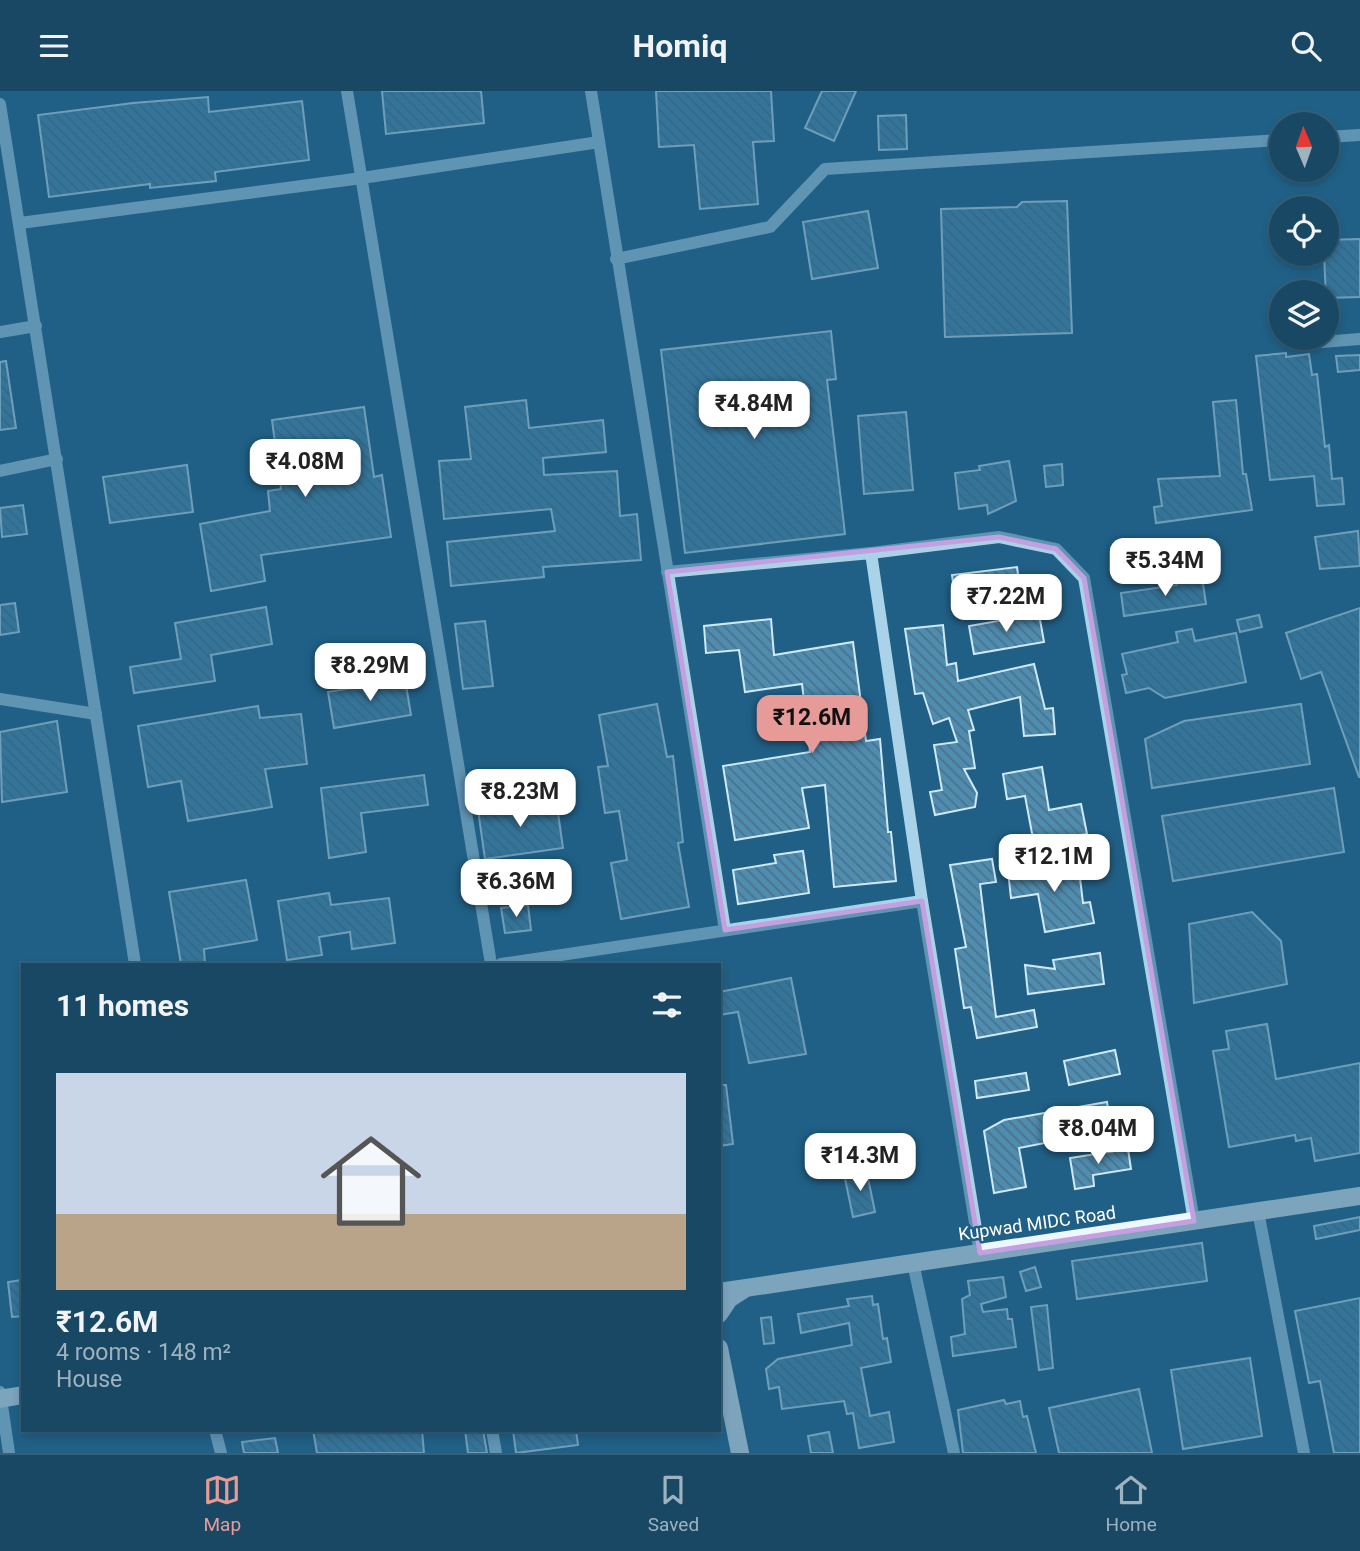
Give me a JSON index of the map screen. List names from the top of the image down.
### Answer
{
  "streets": {
    "main road": ["Kupwad MIDC Road"]
  },
  "north": "top",
  "page": {
    "header": "Homiq",
    "price": [
      "₹4.84M",
      "₹4.08M",
      "₹5.34M",
      "₹7.22M",
      "₹8.29M",
      "₹12.6M",
      "₹8.23M",
      "₹12.1M",
      "₹6.36M",
      "₹8.04M",
      "₹14.3M"
    ],
    "heading": "11 homes",
    "list": [
      {
        "name": "₹12.6M",
        "note": "4 rooms · 148 m² · House"
      }
    ],
    "tabs": ["Map", "Saved", "Home"]
  }
}
